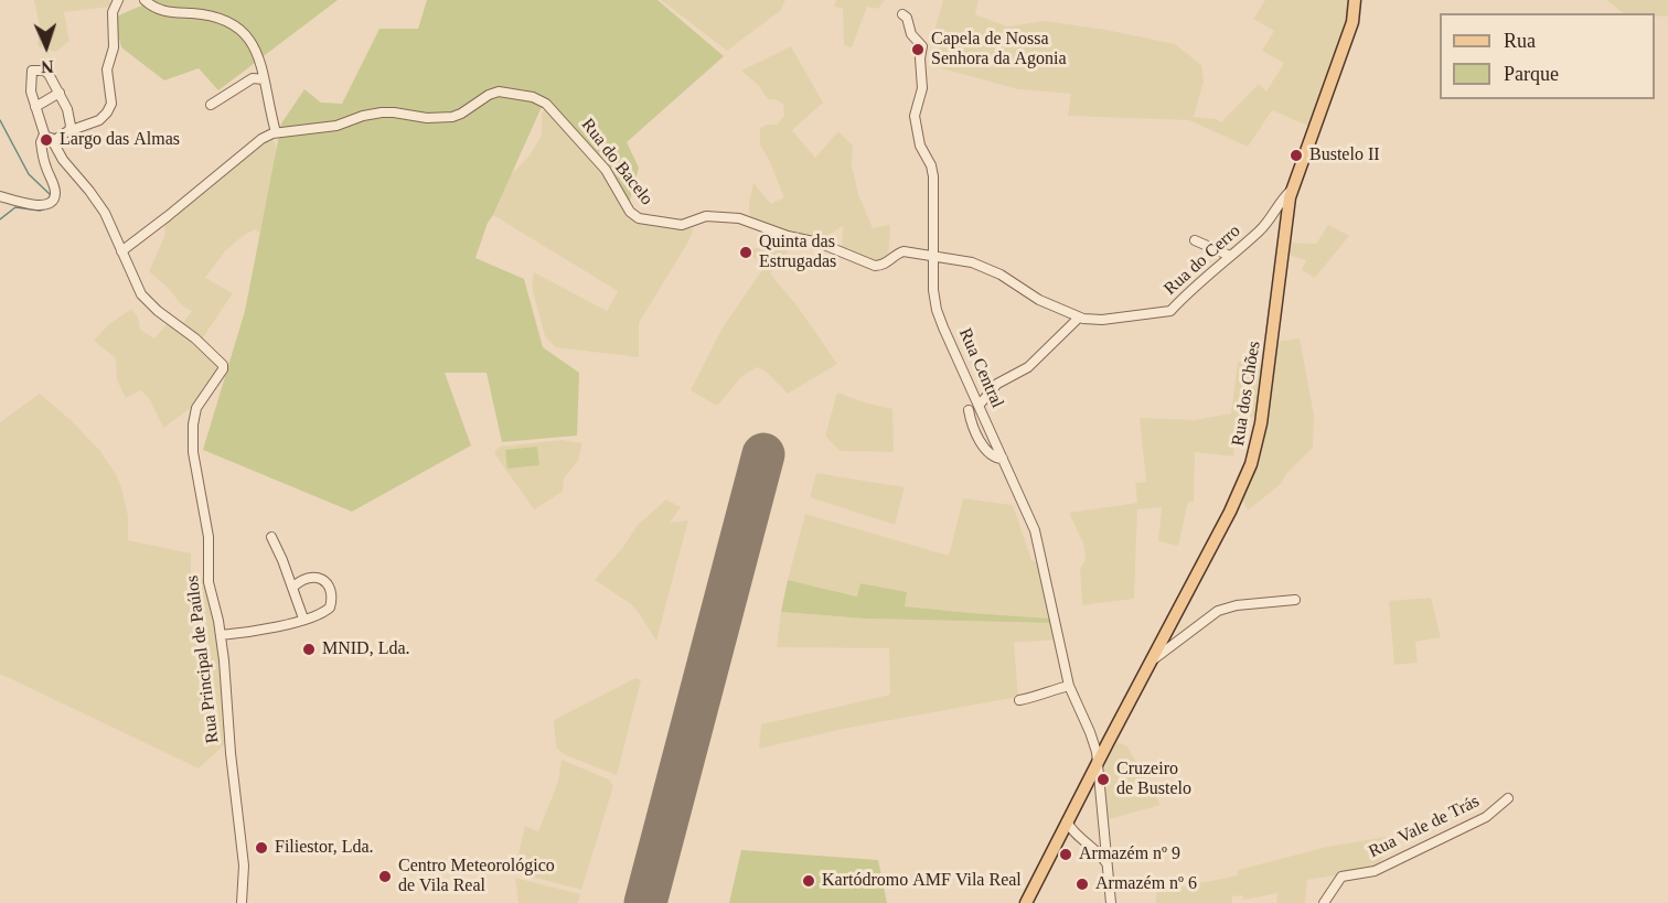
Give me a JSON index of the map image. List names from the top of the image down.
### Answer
{
  "streets": {
    "main road": ["Rua dos Chões"],
    "street": [
      "Rua do Bacelo",
      "Rua do Cerro",
      "Rua Central",
      "Rua Principal de Paúlos",
      "Rua Vale de Trás"
    ]
  },
  "crossings": [
    ["Rua do Bacelo", "Rua do Cerro"],
    ["Rua do Bacelo", "Rua Central"],
    ["Rua do Cerro", "Rua Central"],
    ["Rua do Cerro", "Rua dos Chões"],
    ["Rua Central", "Rua dos Chões"]
  ],
  "places": [
    "Capela de Nossa Senhora da Agonia",
    "Largo das Almas",
    "Bustelo II",
    "Quinta das Estrugadas",
    "MNID, Lda.",
    "Cruzeiro de Bustelo",
    "Filiestor, Lda.",
    "Armazém nº 9",
    "Centro Meteorológico de Vila Real",
    "Kartódromo AMF Vila Real",
    "Armazém nº 6"
  ],
  "legend": ["Rua", "Parque"],
  "north": "bottom"
}
